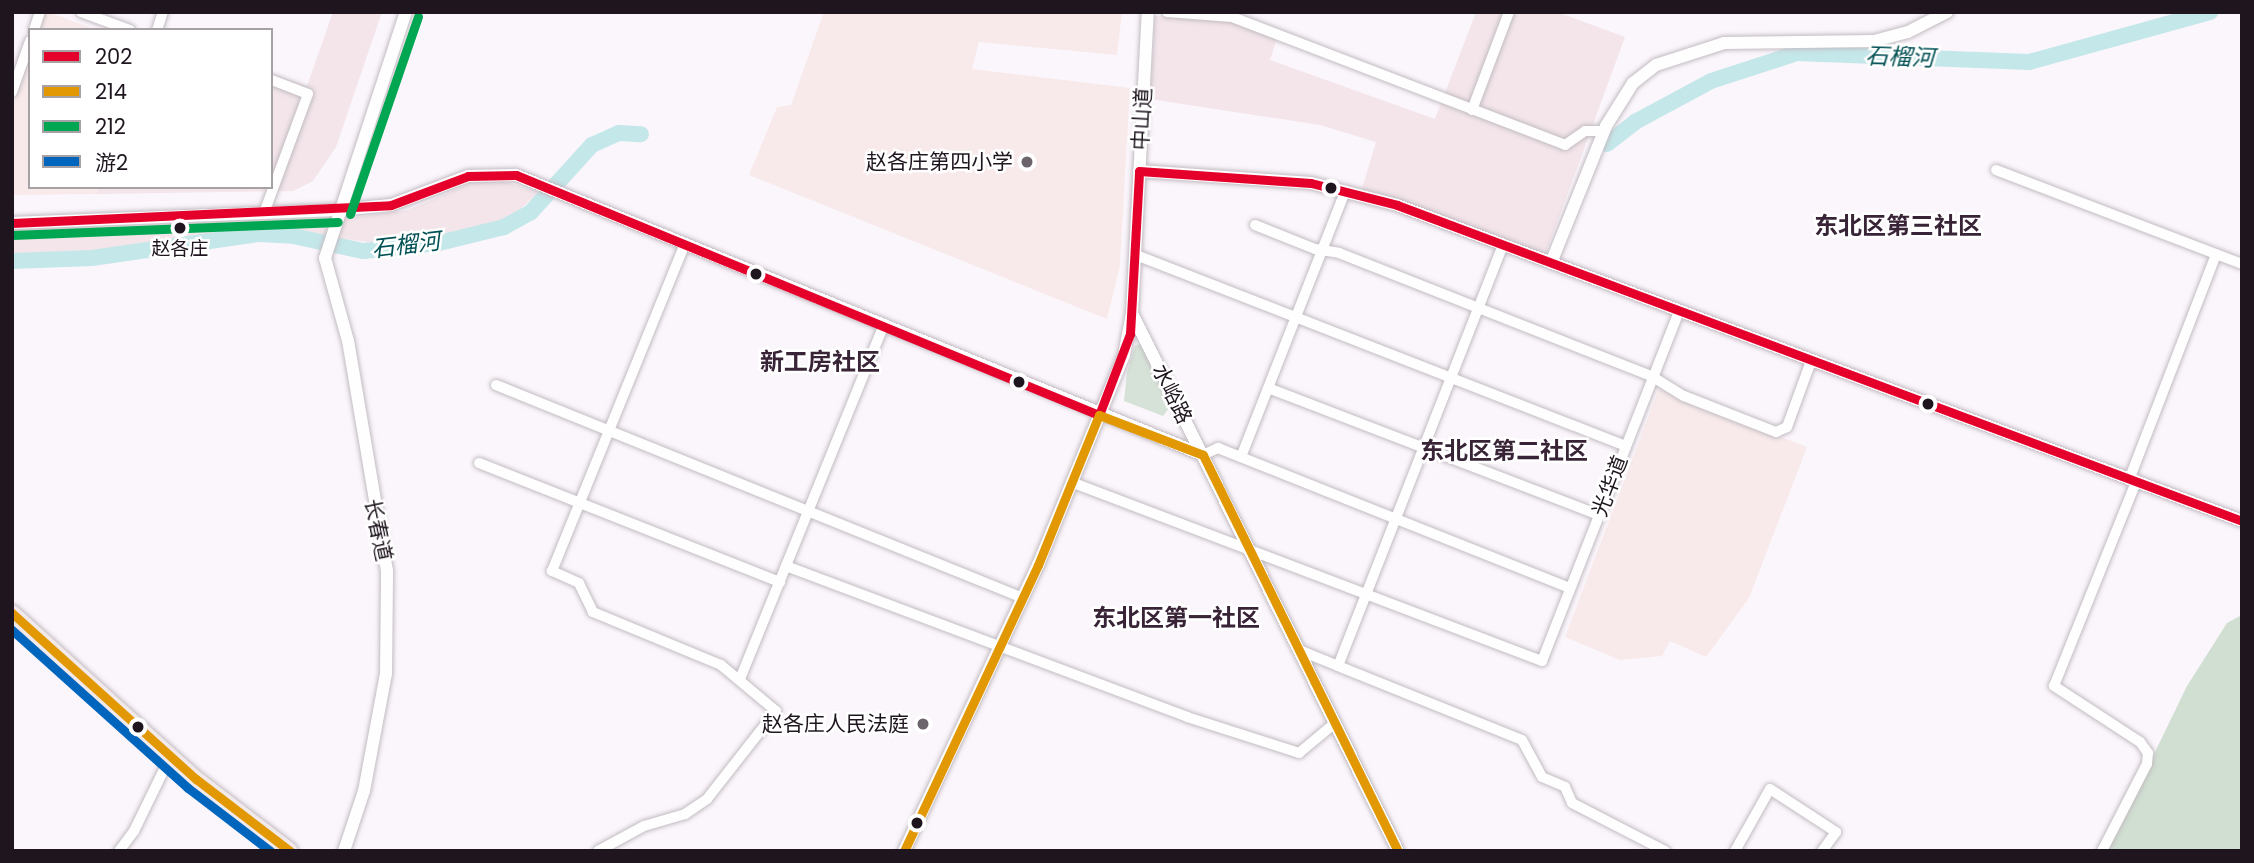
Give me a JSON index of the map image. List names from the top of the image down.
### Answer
{
  "streets": {
    "street": [
      "中山道",
      "水峪路",
      "光华道",
      "长春道"
    ]
  },
  "crossings": [
    ["中山道", "水峪路"]
  ],
  "districts": [
    "东北区第三社区",
    "新工房社区",
    "东北区第二社区",
    "东北区第一社区"
  ],
  "water": ["石榴河"],
  "places": ["赵各庄第四小学", "赵各庄", "赵各庄人民法庭"],
  "lines": [
    "transit line 212",
    "transit line 202",
    "transit line 214",
    "transit line 游2"
  ],
  "legend": [
    "202",
    "214",
    "212",
    "游2"
  ]
}
